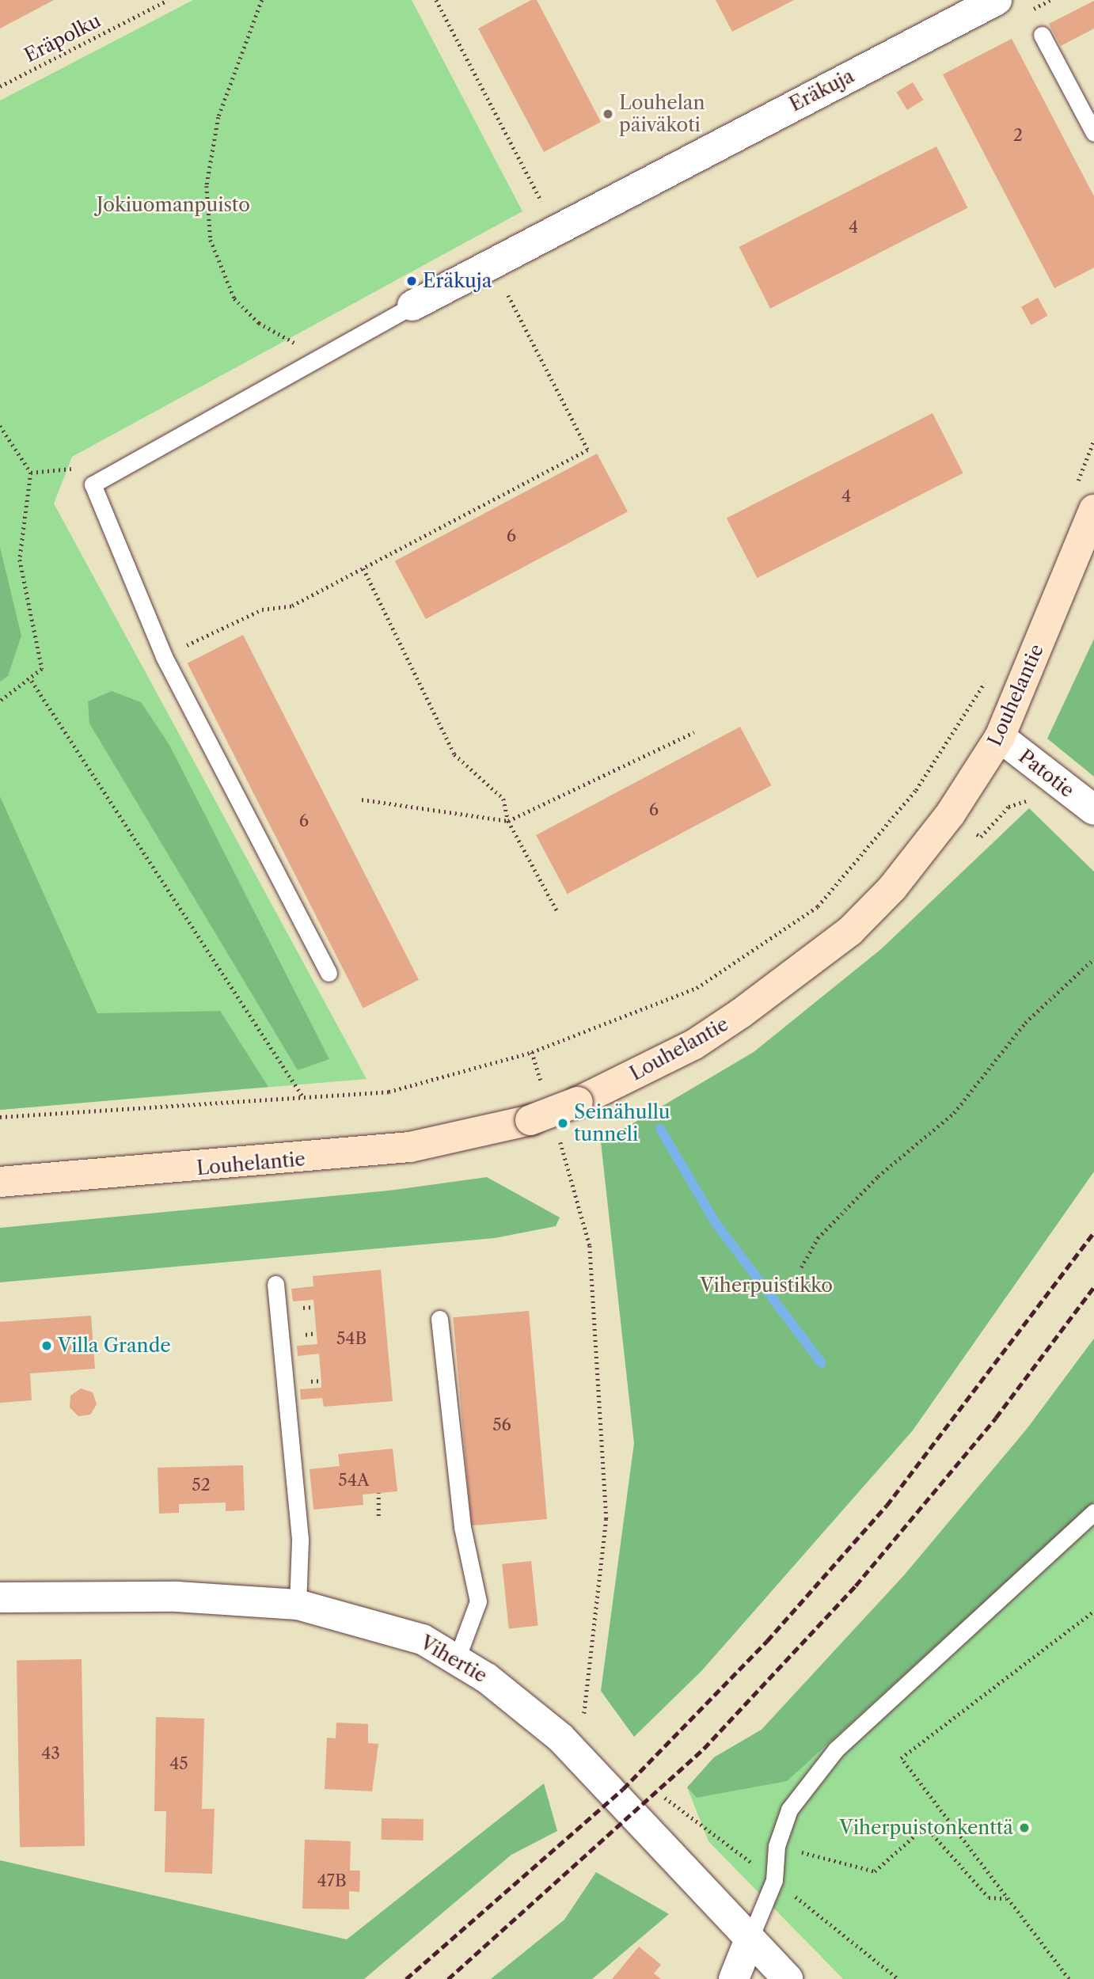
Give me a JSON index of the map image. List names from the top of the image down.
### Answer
{
  "streets": {
    "main road": ["Louhelantie"],
    "street": ["Eräkuja", "Patotie", "Vihertie"],
    "path": ["Eräpolku"]
  },
  "crossings": [
    ["Louhelantie", "Patotie"]
  ],
  "parks": ["Jokiuomanpuisto", "Viherpuistikko"],
  "places": [
    "Louhelan päiväkoti",
    "Eräkuja",
    "Seinähullu tunneli",
    "Villa Grande",
    "Viherpuistonkenttä"
  ],
  "house_numbers": [
    "2",
    "4",
    "4",
    "6",
    "6",
    "6",
    "54B",
    "56",
    "54A",
    "52",
    "43",
    "45",
    "47B"
  ]
}
